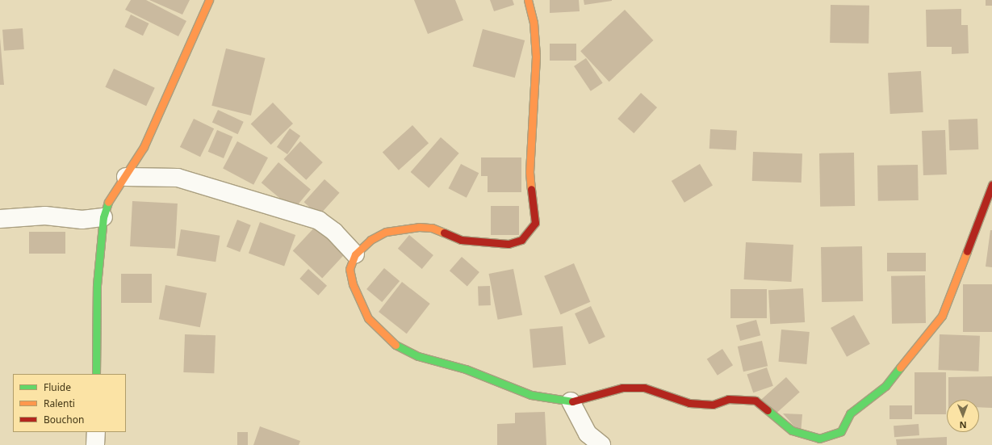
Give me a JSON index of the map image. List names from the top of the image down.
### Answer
{
  "legend": ["Fluide", "Ralenti", "Bouchon"],
  "north": "bottom"
}
